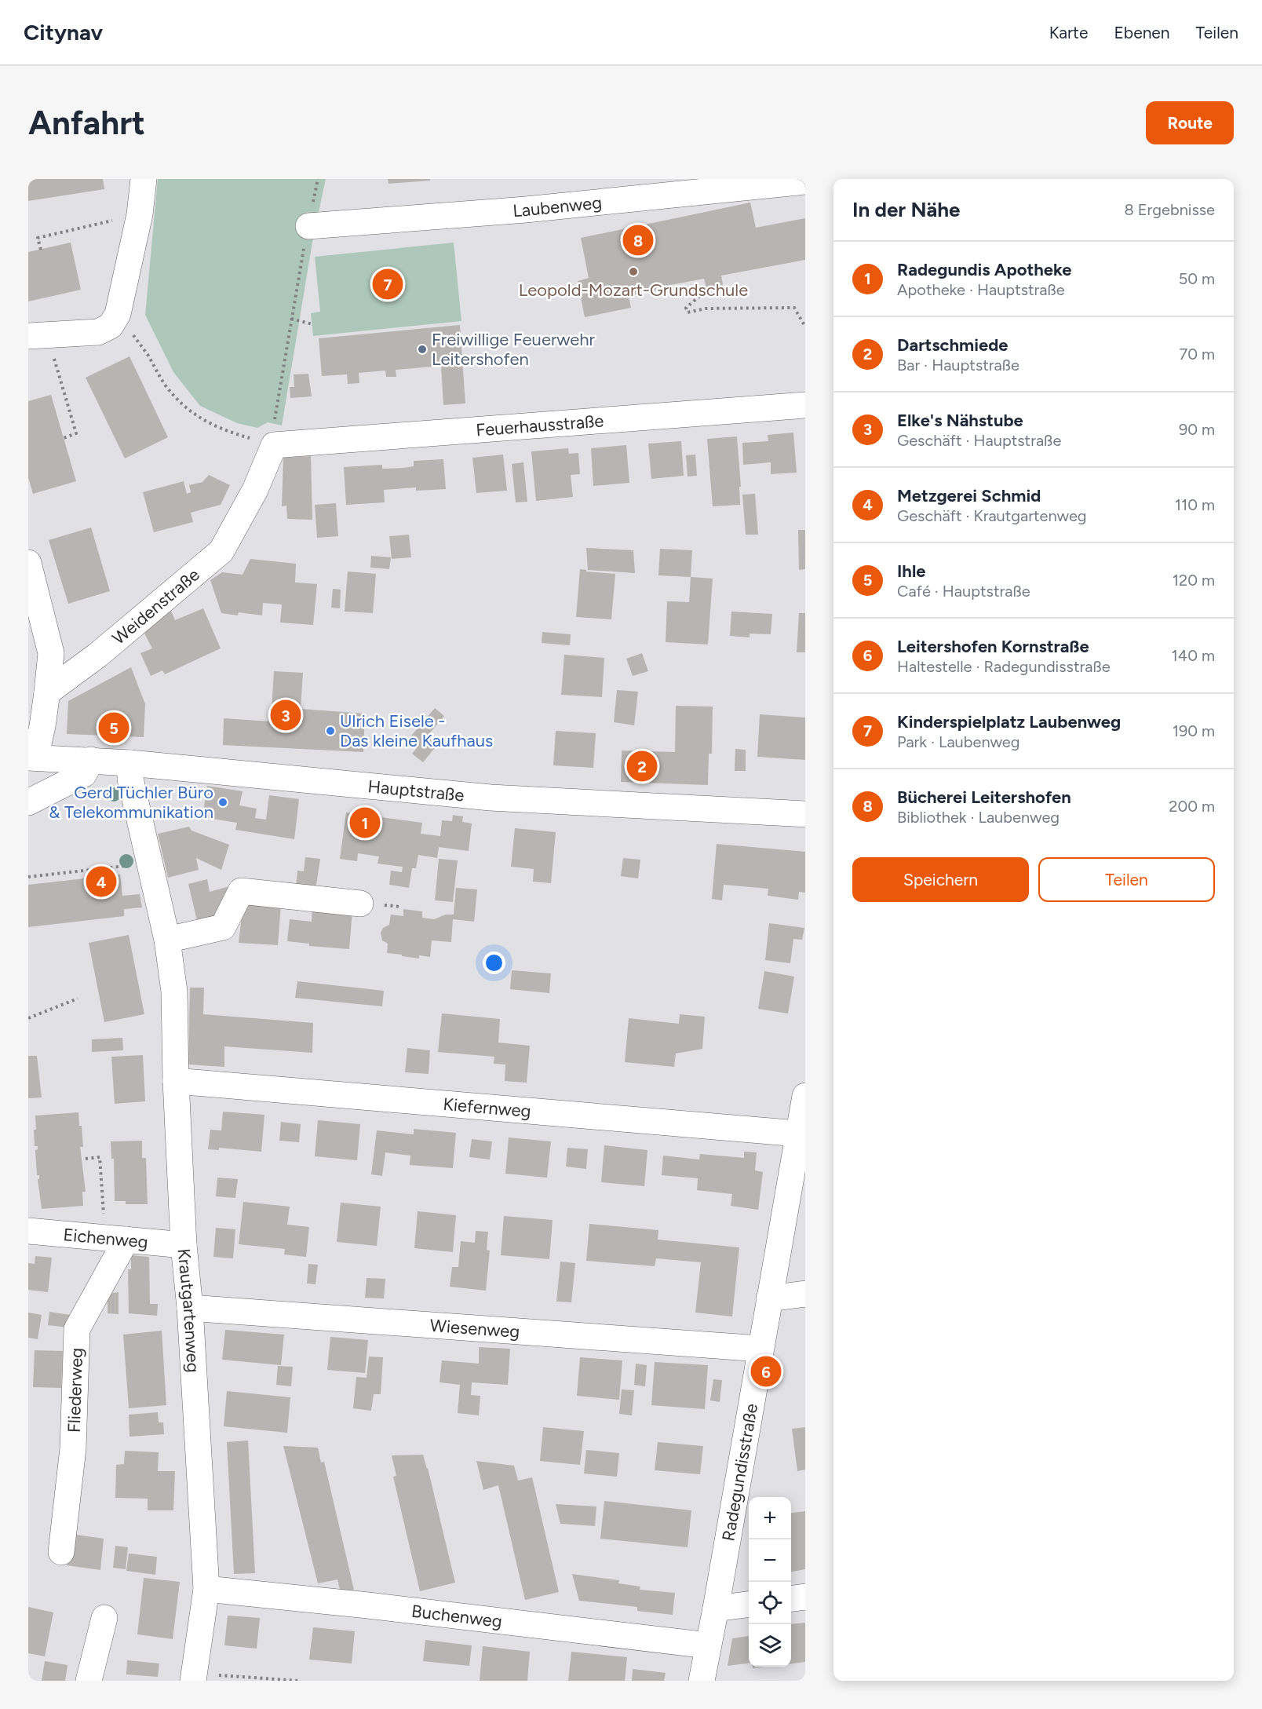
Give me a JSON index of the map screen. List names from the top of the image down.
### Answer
{
  "streets": {
    "street": [
      "Laubenweg",
      "Feuerhausstraße",
      "Weidenstraße",
      "Hauptstraße",
      "Kiefernweg",
      "Eichenweg",
      "Krautgartenweg",
      "Wiesenweg",
      "Fliederweg",
      "Radegundisstraße",
      "Buchenweg"
    ]
  },
  "crossings": [
    ["Feuerhausstraße", "Weidenstraße"],
    ["Hauptstraße", "Krautgartenweg"],
    ["Kiefernweg", "Krautgartenweg"],
    ["Kiefernweg", "Radegundisstraße"],
    ["Eichenweg", "Krautgartenweg"],
    ["Eichenweg", "Fliederweg"],
    ["Krautgartenweg", "Wiesenweg"],
    ["Krautgartenweg", "Buchenweg"],
    ["Wiesenweg", "Radegundisstraße"],
    ["Radegundisstraße", "Buchenweg"]
  ],
  "places": [
    "Leopold-Mozart-Grundschule",
    "Freiwillige Feuerwehr Leitershofen",
    "Ulrich Eisele - Das kleine Kaufhaus",
    "Gerd Tüchler Büro & Telekommunikation"
  ],
  "page": {
    "header": "Citynav",
    "nav": ["Karte", "Ebenen", "Teilen"],
    "buttons": [
      "Route",
      ["Speichern", "Teilen"]
    ],
    "title": "Anfahrt",
    "heading": ["In der Nähe", "8 Ergebnisse"],
    "pins": [
      "8",
      "7",
      "3",
      "5",
      "2",
      "1",
      "4",
      "6"
    ],
    "list": [
      {
        "mark": "1",
        "name": "Radegundis Apotheke",
        "note": "Apotheke · Hauptstraße",
        "value": "50 m"
      },
      {
        "mark": "2",
        "name": "Dartschmiede",
        "note": "Bar · Hauptstraße",
        "value": "70 m"
      },
      {
        "mark": "3",
        "name": "Elke's Nähstube",
        "note": "Geschäft · Hauptstraße",
        "value": "90 m"
      },
      {
        "mark": "4",
        "name": "Metzgerei Schmid",
        "note": "Geschäft · Krautgartenweg",
        "value": "110 m"
      },
      {
        "mark": "5",
        "name": "Ihle",
        "note": "Café · Hauptstraße",
        "value": "120 m"
      },
      {
        "mark": "6",
        "name": "Leitershofen Kornstraße",
        "note": "Haltestelle · Radegundisstraße",
        "value": "140 m"
      },
      {
        "mark": "7",
        "name": "Kinderspielplatz Laubenweg",
        "note": "Park · Laubenweg",
        "value": "190 m"
      },
      {
        "mark": "8",
        "name": "Bücherei Leitershofen",
        "note": "Bibliothek · Laubenweg",
        "value": "200 m"
      }
    ],
    "map_buttons": ["+", "−"]
  }
}
